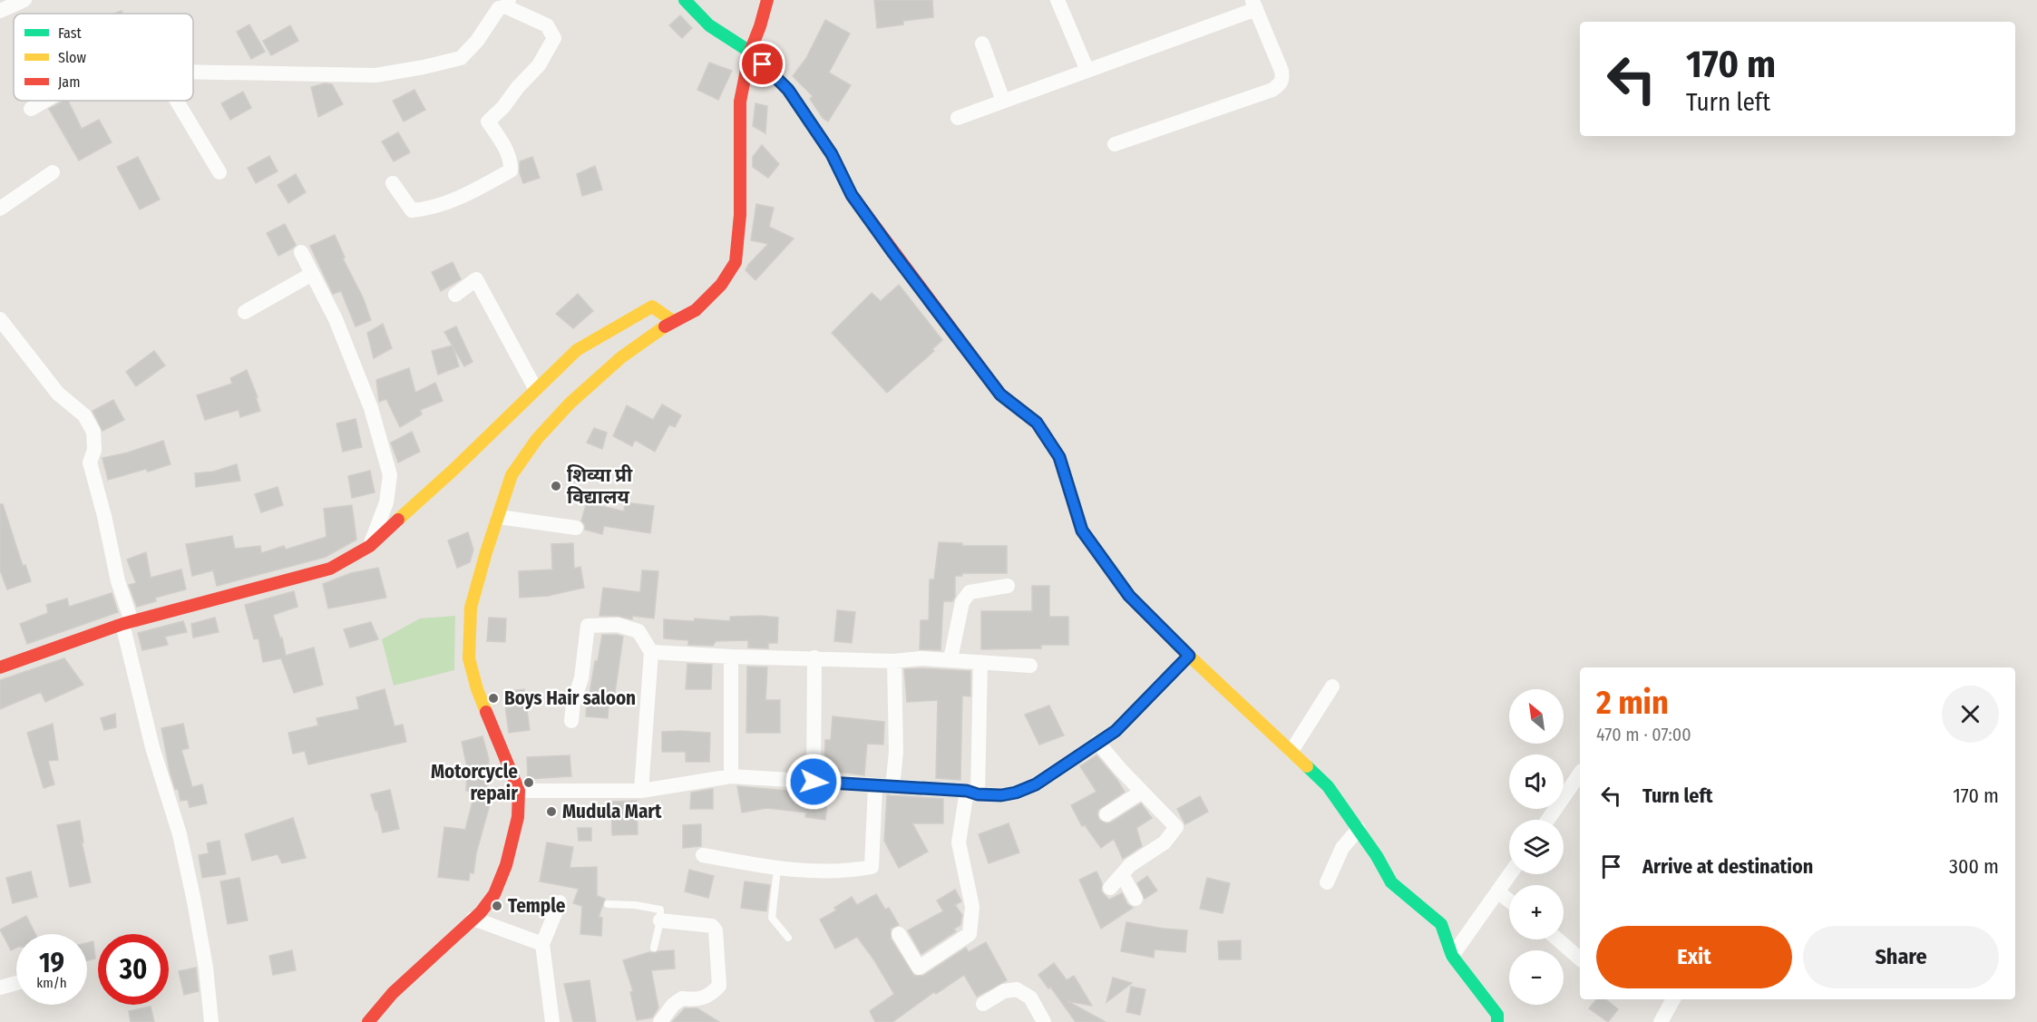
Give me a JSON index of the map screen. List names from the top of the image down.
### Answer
{
  "places": [
    "शिव्या प्री विद्यालय",
    "Boys Hair saloon",
    "Motorcycle repair",
    "Mudula Mart",
    "Temple"
  ],
  "legend": ["Fast", "Slow", "Jam"],
  "north": "top left",
  "page": {
    "turn": ["170 m", "Turn left"],
    "heading": ["2 min", "470 m · 07:00"],
    "map_buttons": ["+", "−"],
    "list": [
      {
        "name": "Turn left",
        "value": "170 m"
      },
      {
        "name": "Arrive at destination",
        "value": "300 m"
      }
    ],
    "buttons": ["Exit", "Share"],
    "speed": "19 km/h",
    "limit": "30"
  }
}
